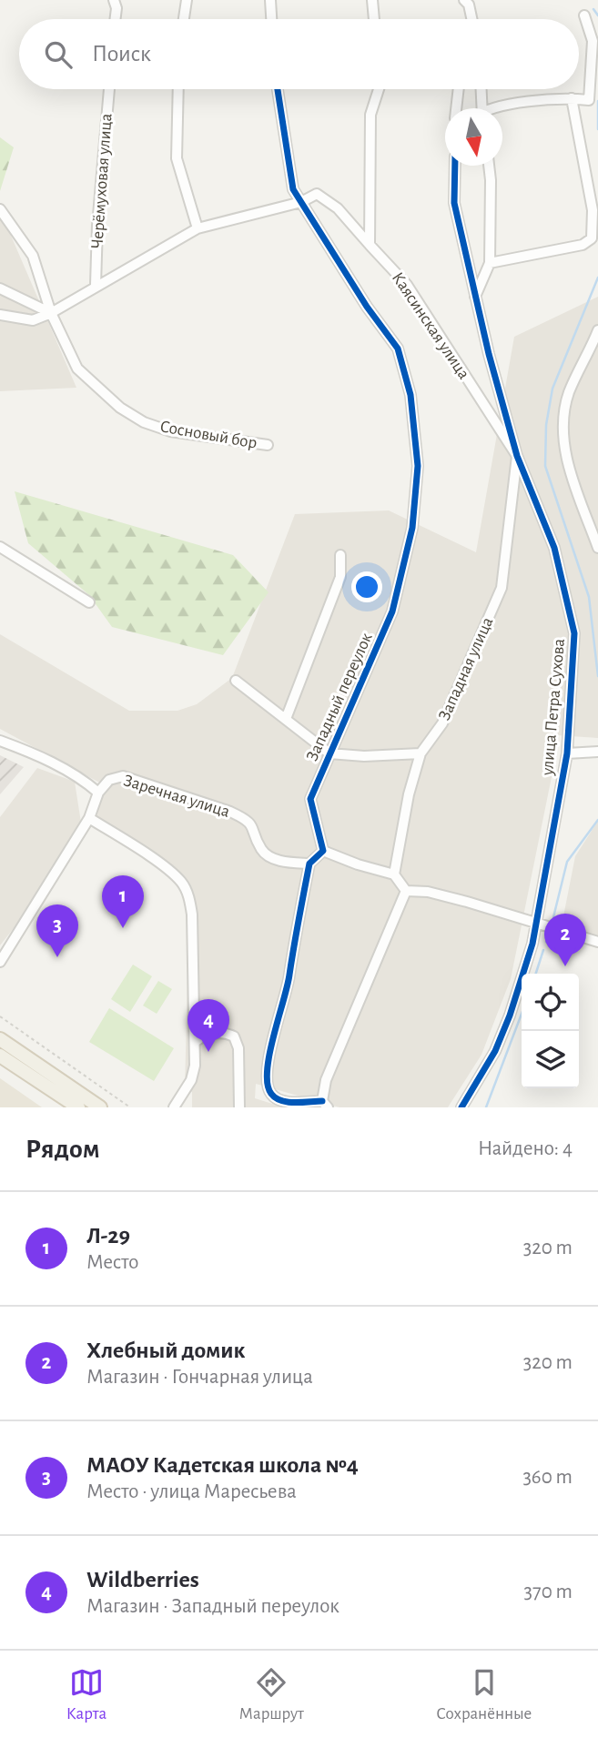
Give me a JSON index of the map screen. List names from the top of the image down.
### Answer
{
  "streets": {
    "street": [
      "Черёмуховая улица",
      "Каясинская улица",
      "Сосновый бор",
      "Западная улица",
      "Западный переулок",
      "улица Петра Сухова",
      "Заречная улица"
    ]
  },
  "crossings": [
    ["Каясинская улица", "Западная улица"],
    ["Каясинская улица", "улица Петра Сухова"],
    ["Западная улица", "улица Петра Сухова"]
  ],
  "north": "bottom",
  "page": {
    "search": "Поиск",
    "pins": [
      "1",
      "3",
      "2",
      "4"
    ],
    "heading": ["Рядом", "Найдено: 4"],
    "list": [
      {
        "mark": "1",
        "name": "Л-29",
        "note": "Место",
        "value": "320 m"
      },
      {
        "mark": "2",
        "name": "Хлебный домик",
        "note": "Магазин · Гончарная улица",
        "value": "320 m"
      },
      {
        "mark": "3",
        "name": "МАОУ Кадетская школа №4",
        "note": "Место · улица Маресьева",
        "value": "360 m"
      },
      {
        "mark": "4",
        "name": "Wildberries",
        "note": "Магазин · Западный переулок",
        "value": "370 m"
      }
    ],
    "nav": ["Карта", "Маршрут", "Сохранённые"]
  }
}
